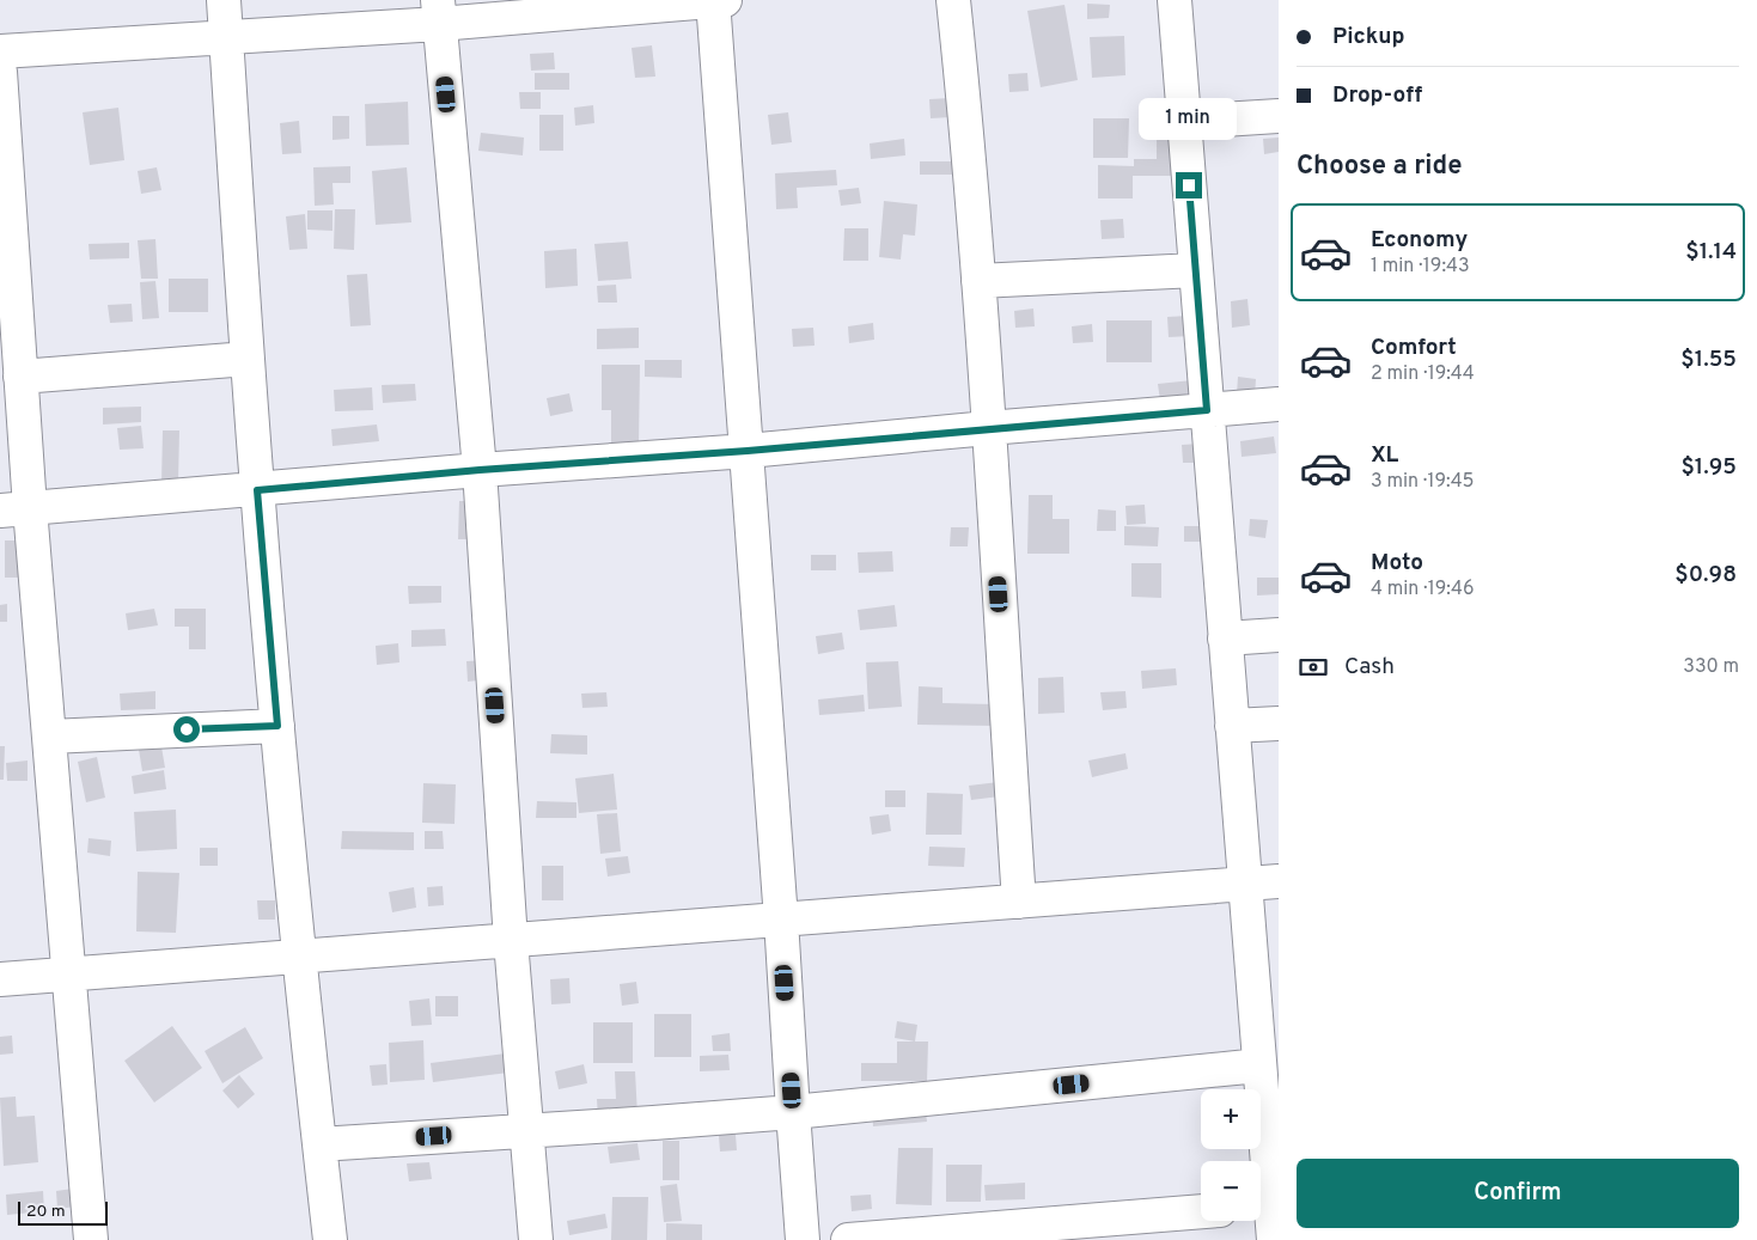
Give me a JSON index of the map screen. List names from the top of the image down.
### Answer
{
  "scale_bar": "20 m",
  "page": {
    "banner": ["Pickup", "Drop-off"],
    "bubble": "1 min",
    "heading": "Choose a ride",
    "list": [
      {
        "name": "Economy",
        "note": "1 min · 19:43",
        "value": "$1.14"
      },
      {
        "name": "Comfort",
        "note": "2 min · 19:44",
        "value": "$1.55"
      },
      {
        "name": "XL",
        "note": "3 min · 19:45",
        "value": "$1.95"
      },
      {
        "name": "Moto",
        "note": "4 min · 19:46",
        "value": "$0.98"
      }
    ],
    "pay": ["Cash", "330 m"],
    "map_buttons": ["+", "−"],
    "buttons": "Confirm",
    "scale": "20 m"
  }
}
